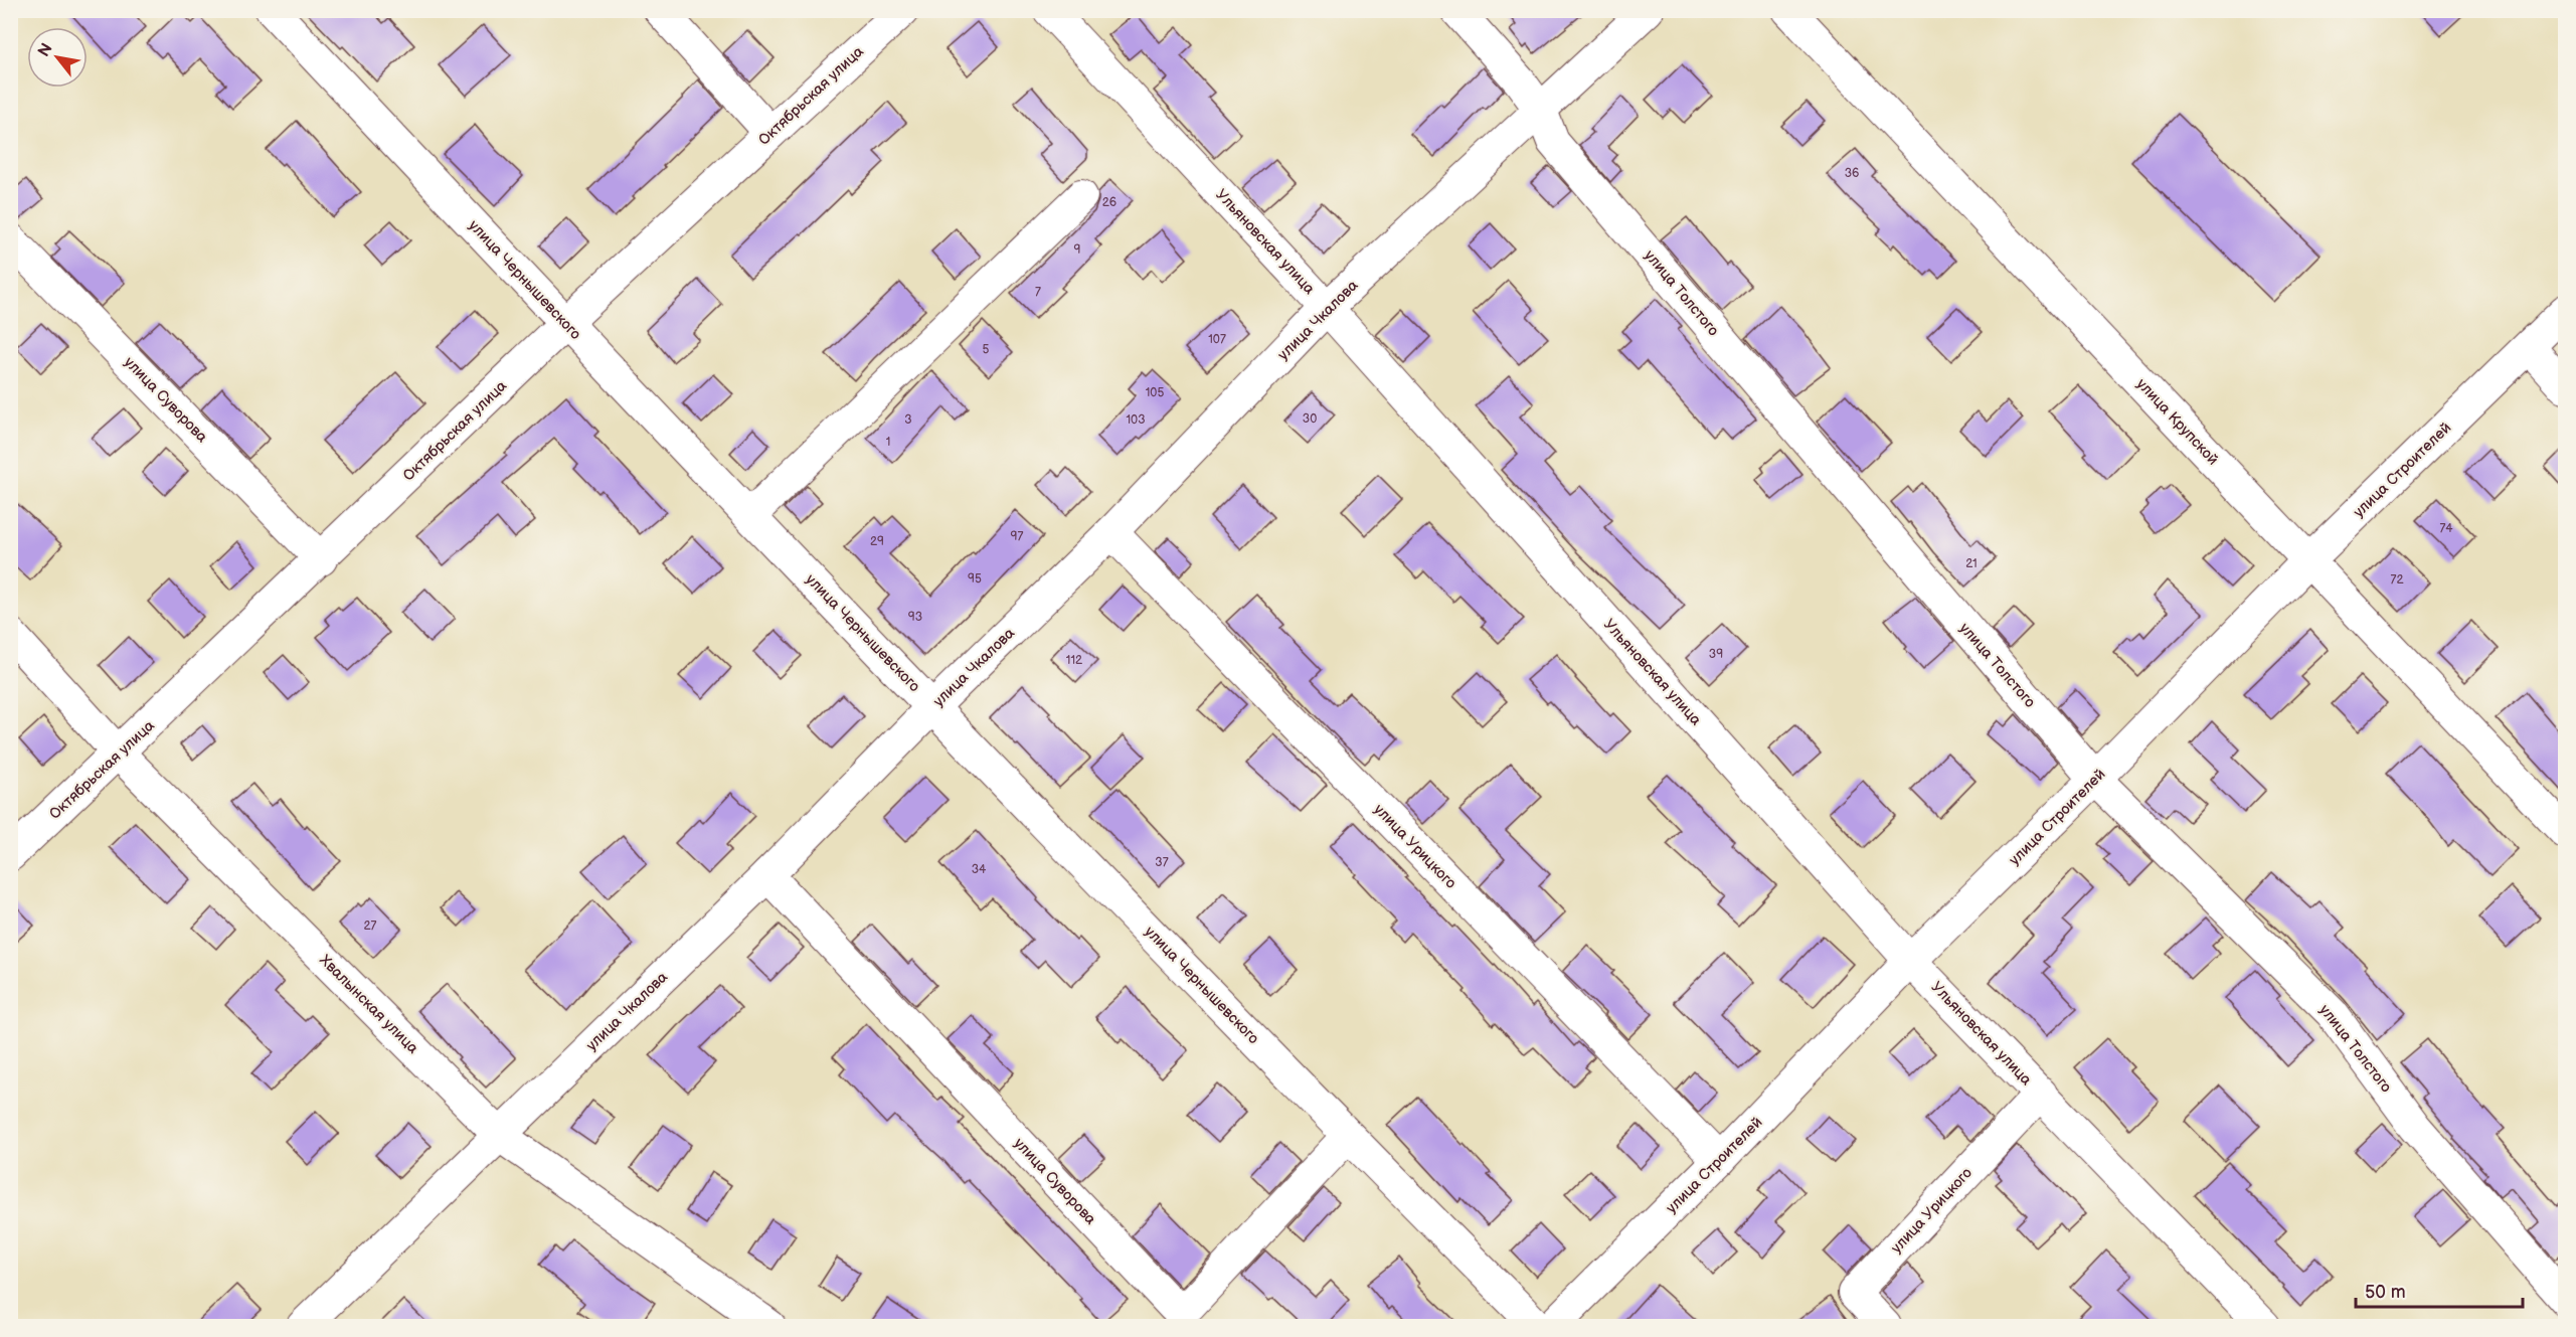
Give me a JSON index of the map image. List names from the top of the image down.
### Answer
{
  "streets": {
    "street": [
      "Октябрьская улица",
      "Ульяновская улица",
      "улица Чернышевского",
      "улица Толстого",
      "улица Чкалова",
      "улица Суворова",
      "улица Крупской",
      "улица Строителей",
      "улица Урицкого",
      "Хвалынская улица"
    ]
  },
  "crossings": [
    ["Октябрьская улица", "улица Чернышевского"],
    ["Октябрьская улица", "улица Суворова"],
    ["Октябрьская улица", "Хвалынская улица"],
    ["Ульяновская улица", "улица Чкалова"],
    ["Ульяновская улица", "улица Строителей"],
    ["Ульяновская улица", "улица Урицкого"],
    ["улица Чернышевского", "улица Чкалова"],
    ["улица Чернышевского", "улица Суворова"],
    ["улица Толстого", "улица Чкалова"],
    ["улица Толстого", "улица Строителей"],
    ["улица Чкалова", "улица Суворова"],
    ["улица Чкалова", "улица Урицкого"],
    ["улица Чкалова", "Хвалынская улица"],
    ["улица Крупской", "улица Строителей"],
    ["улица Строителей", "улица Урицкого"]
  ],
  "house_numbers": [
    "36",
    "26",
    "9",
    "7",
    "107",
    "5",
    "105",
    "30",
    "3",
    "103",
    "1",
    "74",
    "97",
    "29",
    "21",
    "95",
    "72",
    "93",
    "39",
    "112",
    "37",
    "34",
    "27"
  ],
  "scale_bar": "50 m",
  "north": "top left"
}
